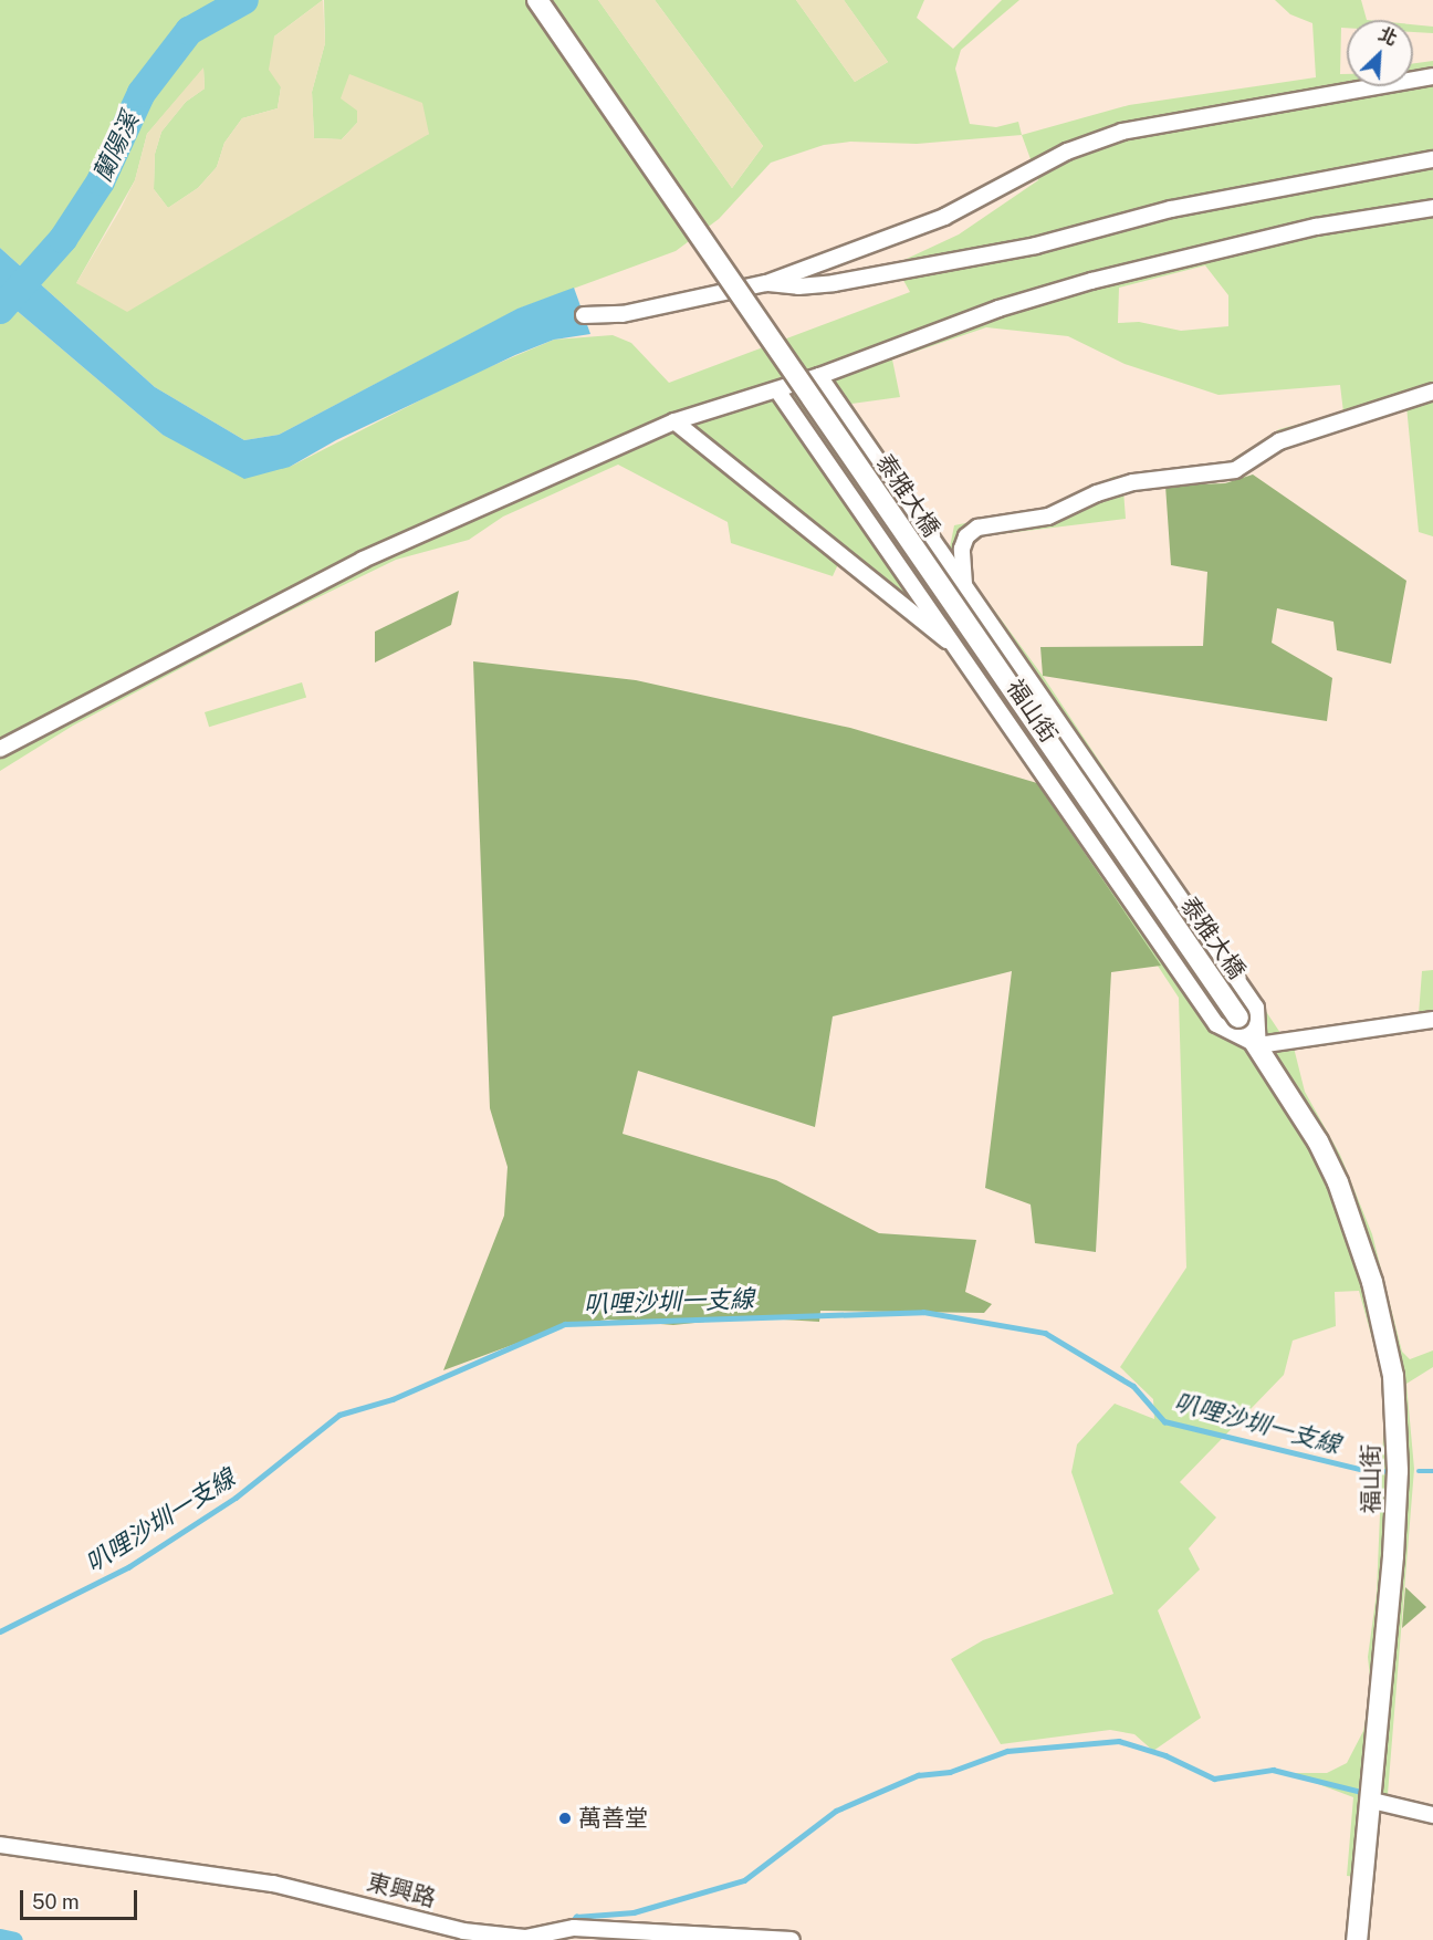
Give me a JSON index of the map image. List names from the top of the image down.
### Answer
{
  "streets": {
    "street": ["泰雅大橋", "福山街", "東興路"]
  },
  "crossings": [
    ["泰雅大橋", "福山街"]
  ],
  "water": ["蘭陽溪", "叭哩沙圳一支線"],
  "places": ["萬善堂"],
  "scale_bar": "50 m",
  "north": "top right"
}
